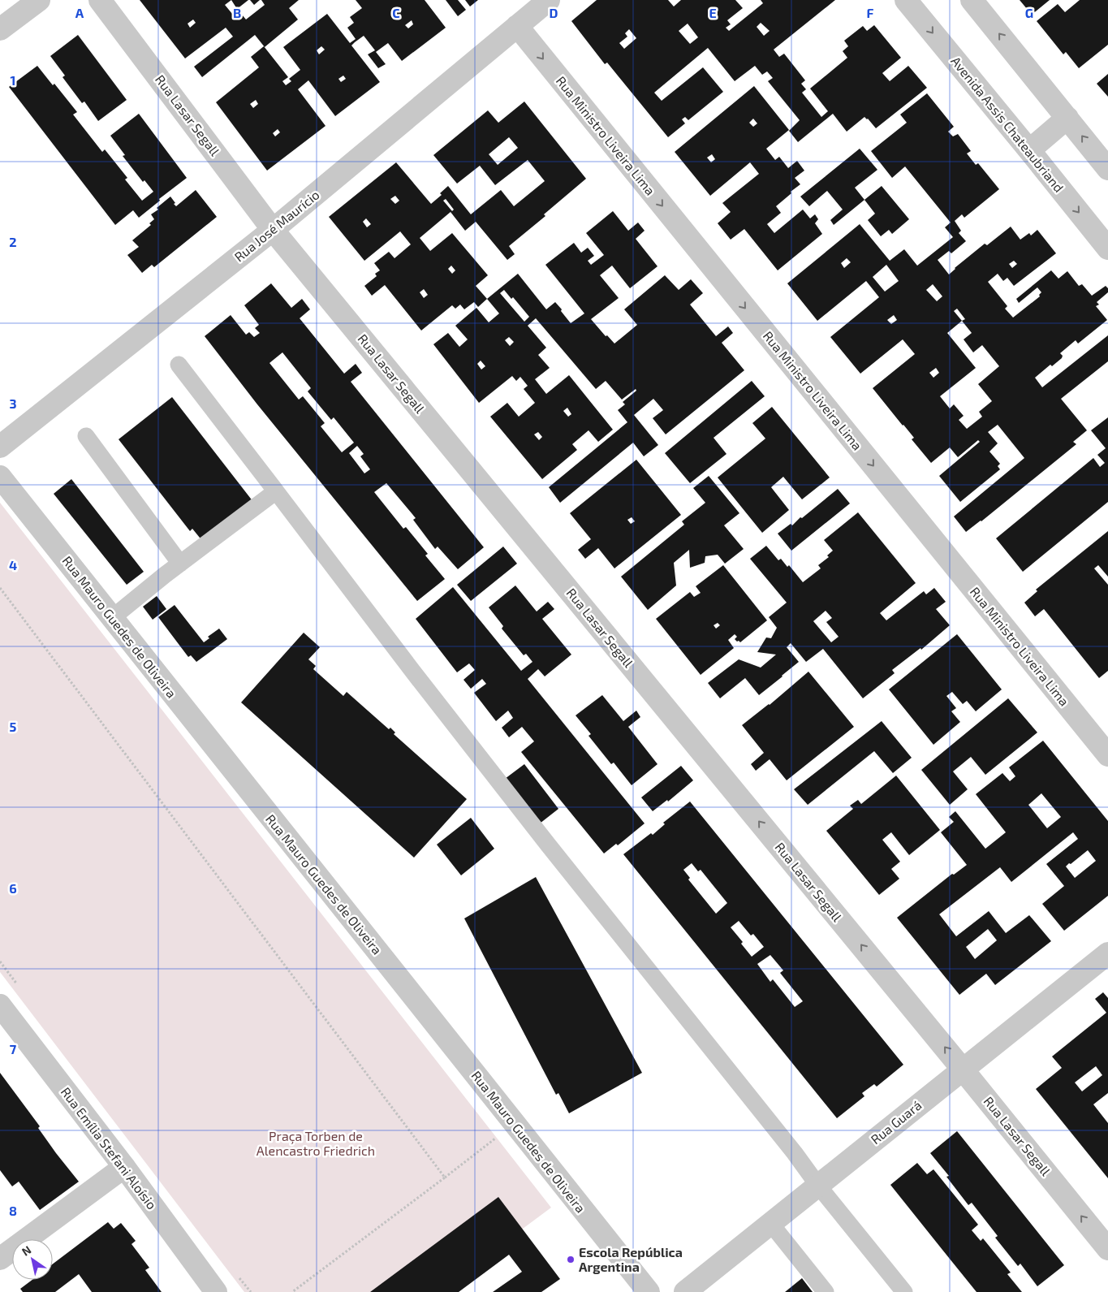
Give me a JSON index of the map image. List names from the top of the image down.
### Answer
{
  "streets": {
    "street": [
      "Rua Lasar Segall",
      "Avenida Assis Chateaubriand",
      "Rua Ministro Liveira Lima",
      "Rua José Maurício",
      "Rua Mauro Guedes de Oliveira",
      "Rua Guará",
      "Rua Emília Stefani Aloísio"
    ]
  },
  "crossings": [
    ["Rua Lasar Segall", "Rua José Maurício"],
    ["Rua Lasar Segall", "Rua Guará"],
    ["Rua Ministro Liveira Lima", "Rua José Maurício"]
  ],
  "one_way": ["Rua Lasar Segall", "Rua Ministro Liveira Lima"],
  "parks": ["Praça Torben de Alencastro Friedrich"],
  "places": ["Escola República Argentina"],
  "north": "top left",
  "grid": {
    "columns": [
      "A",
      "B",
      "C",
      "D",
      "E",
      "F",
      "G"
    ],
    "rows": [
      "1",
      "2",
      "3",
      "4",
      "5",
      "6",
      "7",
      "8"
    ]
  }
}
